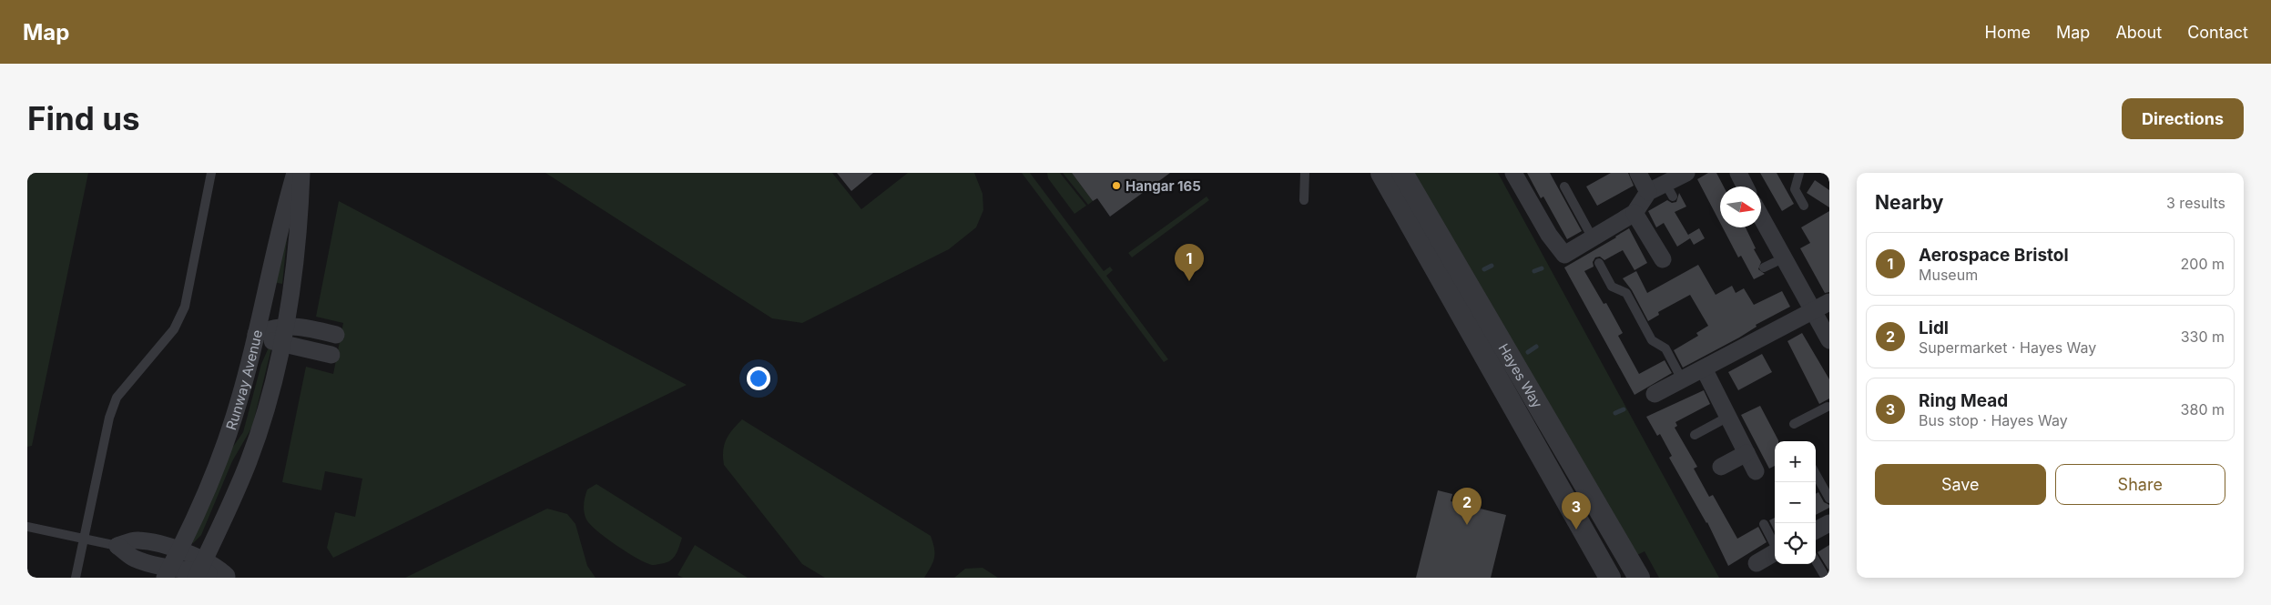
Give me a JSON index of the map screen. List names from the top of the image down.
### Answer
{
  "streets": {
    "street": ["Hayes Way", "Runway Avenue"]
  },
  "places": ["Hangar 165"],
  "north": "right",
  "page": {
    "header": "Map",
    "nav": [
      "Home",
      "Map",
      "About",
      "Contact"
    ],
    "buttons": [
      "Directions",
      ["Save", "Share"]
    ],
    "title": "Find us",
    "heading": ["Nearby", "3 results"],
    "list": [
      {
        "mark": "1",
        "name": "Aerospace Bristol",
        "note": "Museum",
        "value": "200 m"
      },
      {
        "mark": "2",
        "name": "Lidl",
        "note": "Supermarket · Hayes Way",
        "value": "330 m"
      },
      {
        "mark": "3",
        "name": "Ring Mead",
        "note": "Bus stop · Hayes Way",
        "value": "380 m"
      }
    ],
    "pins": ["1", "2", "3"],
    "map_buttons": ["+", "−"]
  }
}
